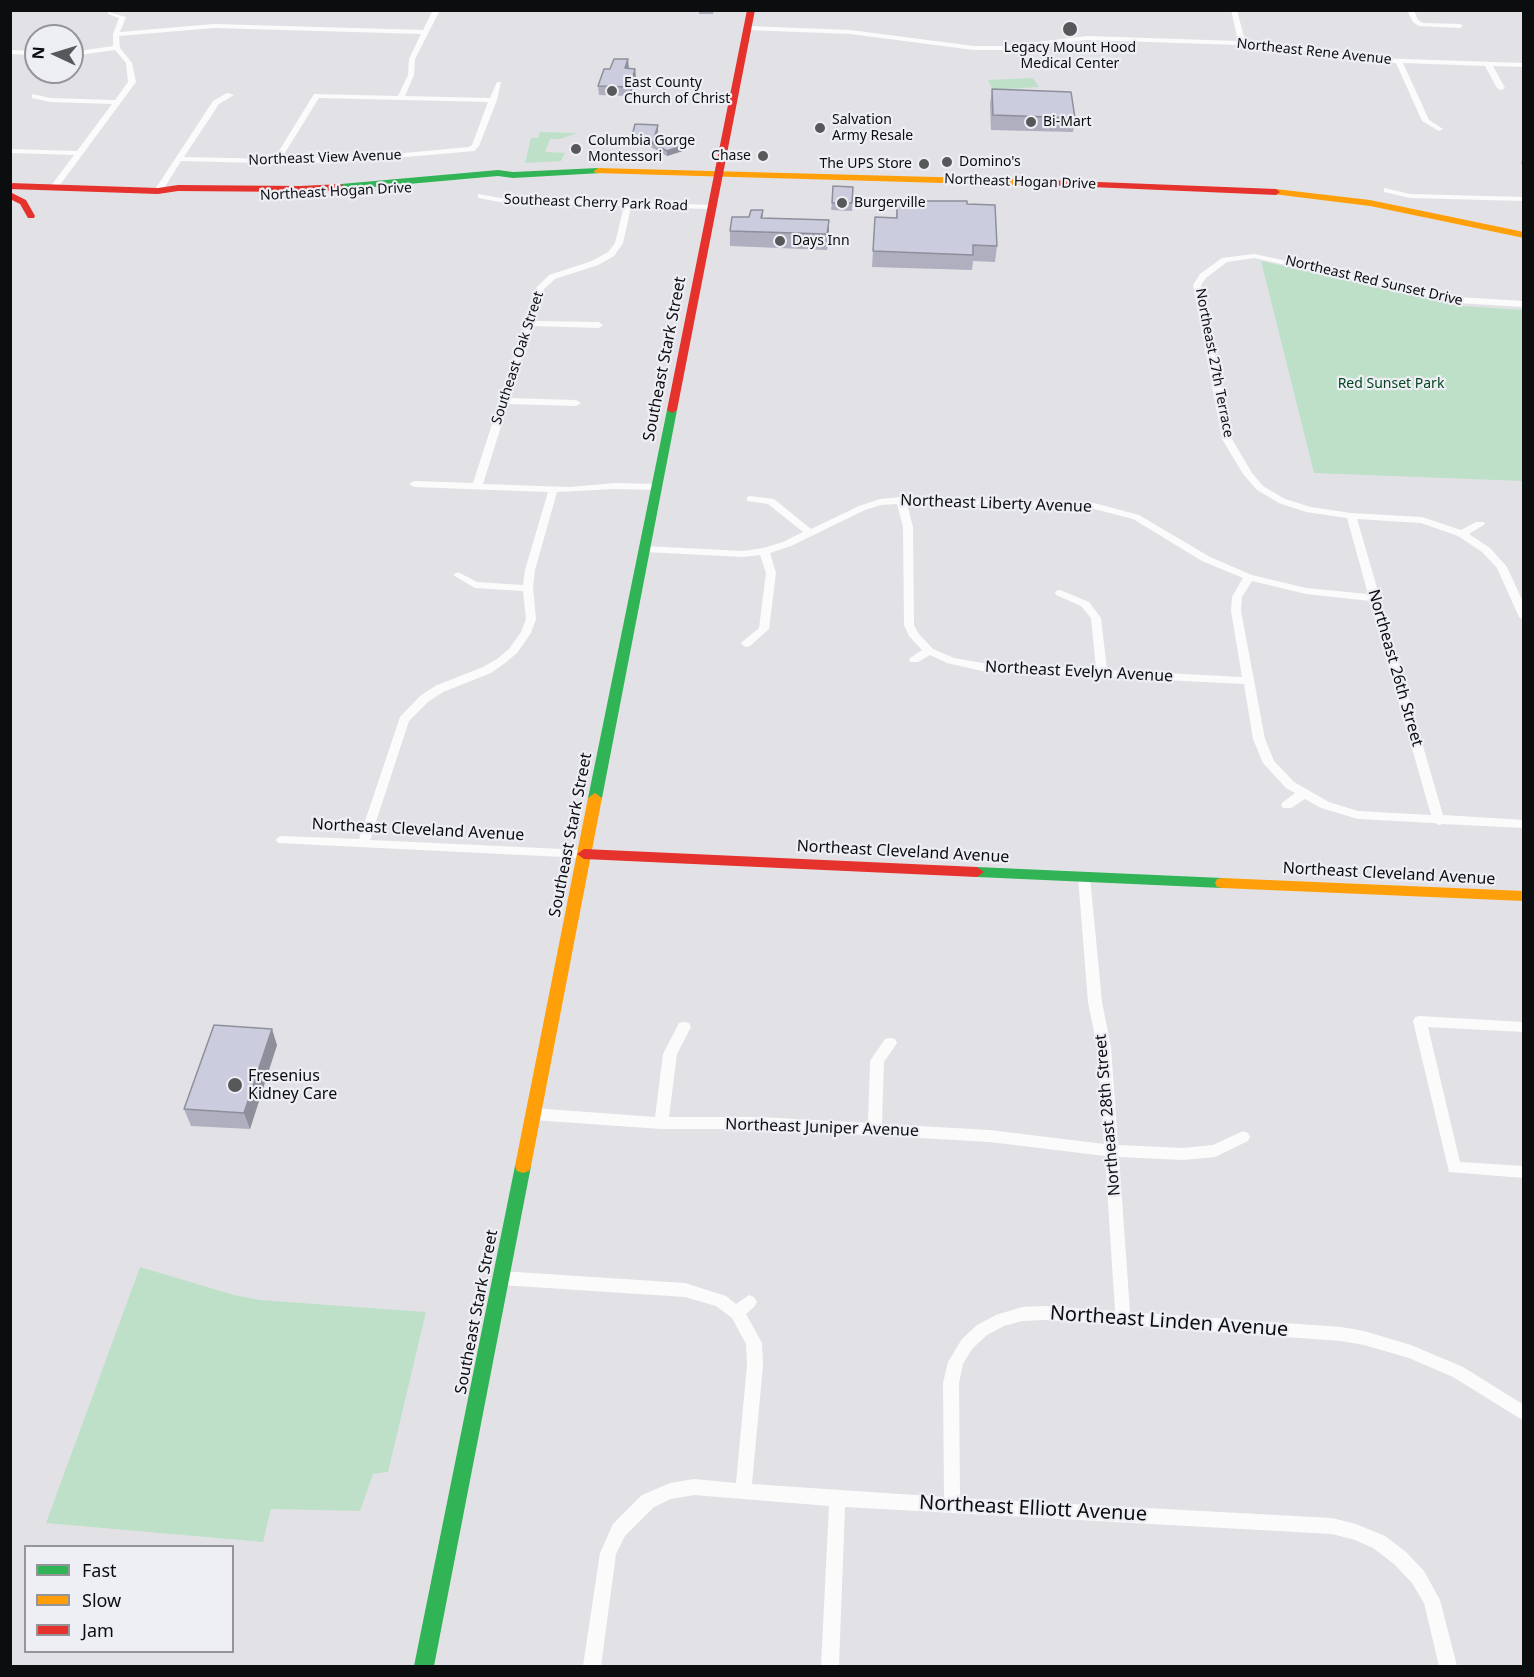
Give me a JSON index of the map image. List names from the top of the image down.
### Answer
{
  "streets": {
    "main road": ["Northeast Hogan Drive", "Southeast Stark Street", "Northeast Cleveland Avenue"],
    "street": [
      "Northeast Rene Avenue",
      "Northeast View Avenue",
      "Southeast Cherry Park Road",
      "Northeast Red Sunset Drive",
      "Southeast Oak Street",
      "Northeast 27th Terrace",
      "Northeast Liberty Avenue",
      "Northeast 26th Street",
      "Northeast Evelyn Avenue",
      "Northeast 28th Street",
      "Northeast Juniper Avenue",
      "Northeast Linden Avenue",
      "Northeast Elliott Avenue"
    ]
  },
  "crossings": [
    ["Northeast Rene Avenue", "Southeast Stark Street"],
    ["Northeast Hogan Drive", "Southeast Stark Street"],
    ["Southeast Cherry Park Road", "Southeast Oak Street"],
    ["Southeast Cherry Park Road", "Southeast Stark Street"],
    ["Northeast Red Sunset Drive", "Northeast 27th Terrace"],
    ["Southeast Stark Street", "Northeast Liberty Avenue"],
    ["Southeast Stark Street", "Northeast Cleveland Avenue"],
    ["Southeast Stark Street", "Northeast Juniper Avenue"],
    ["Northeast 27th Terrace", "Northeast 26th Street"],
    ["Northeast Liberty Avenue", "Northeast 26th Street"],
    ["Northeast Cleveland Avenue", "Northeast 28th Street"],
    ["Northeast 28th Street", "Northeast Juniper Avenue"],
    ["Northeast 28th Street", "Northeast Linden Avenue"],
    ["Northeast Linden Avenue", "Northeast Elliott Avenue"]
  ],
  "parks": ["Red Sunset Park"],
  "places": [
    "Legacy Mount Hood Medical Center",
    "East County Church of Christ",
    "Bi-Mart",
    "Salvation Army Resale",
    "Columbia Gorge Montessori",
    "Chase",
    "Domino's",
    "The UPS Store",
    "Burgerville",
    "Days Inn",
    "Fresenius Kidney Care"
  ],
  "legend": ["Fast", "Slow", "Jam"],
  "north": "left"
}
